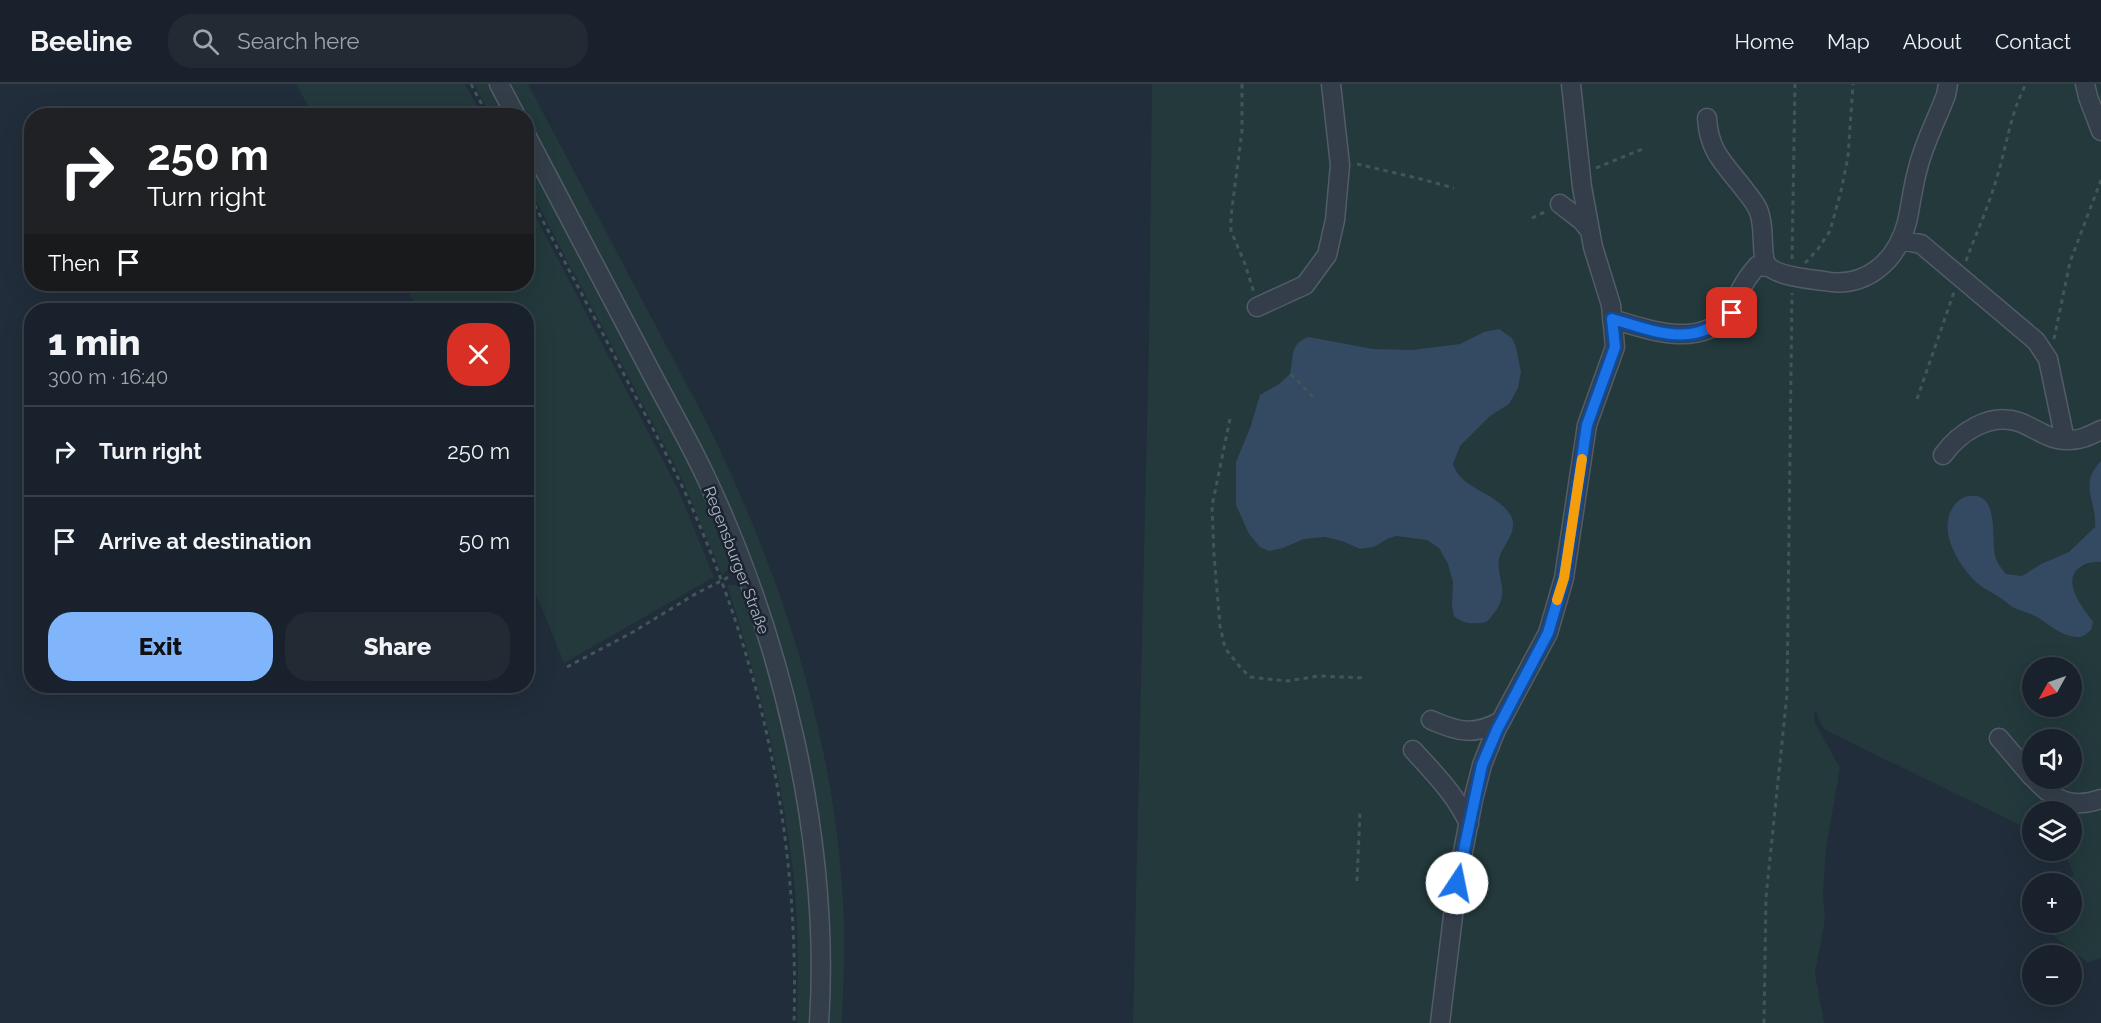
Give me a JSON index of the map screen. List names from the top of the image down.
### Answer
{
  "streets": {
    "street": ["Regensburger Straße"]
  },
  "north": "bottom left",
  "page": {
    "header": "Beeline",
    "search": "Search here",
    "nav": [
      "Home",
      "Map",
      "About",
      "Contact"
    ],
    "turn": ["250 m", "Turn right"],
    "then": "Then",
    "heading": ["1 min", "300 m · 16:40"],
    "list": [
      {
        "name": "Turn right",
        "value": "250 m"
      },
      {
        "name": "Arrive at destination",
        "value": "50 m"
      }
    ],
    "buttons": ["Exit", "Share"],
    "map_buttons": ["+", "−"]
  }
}
